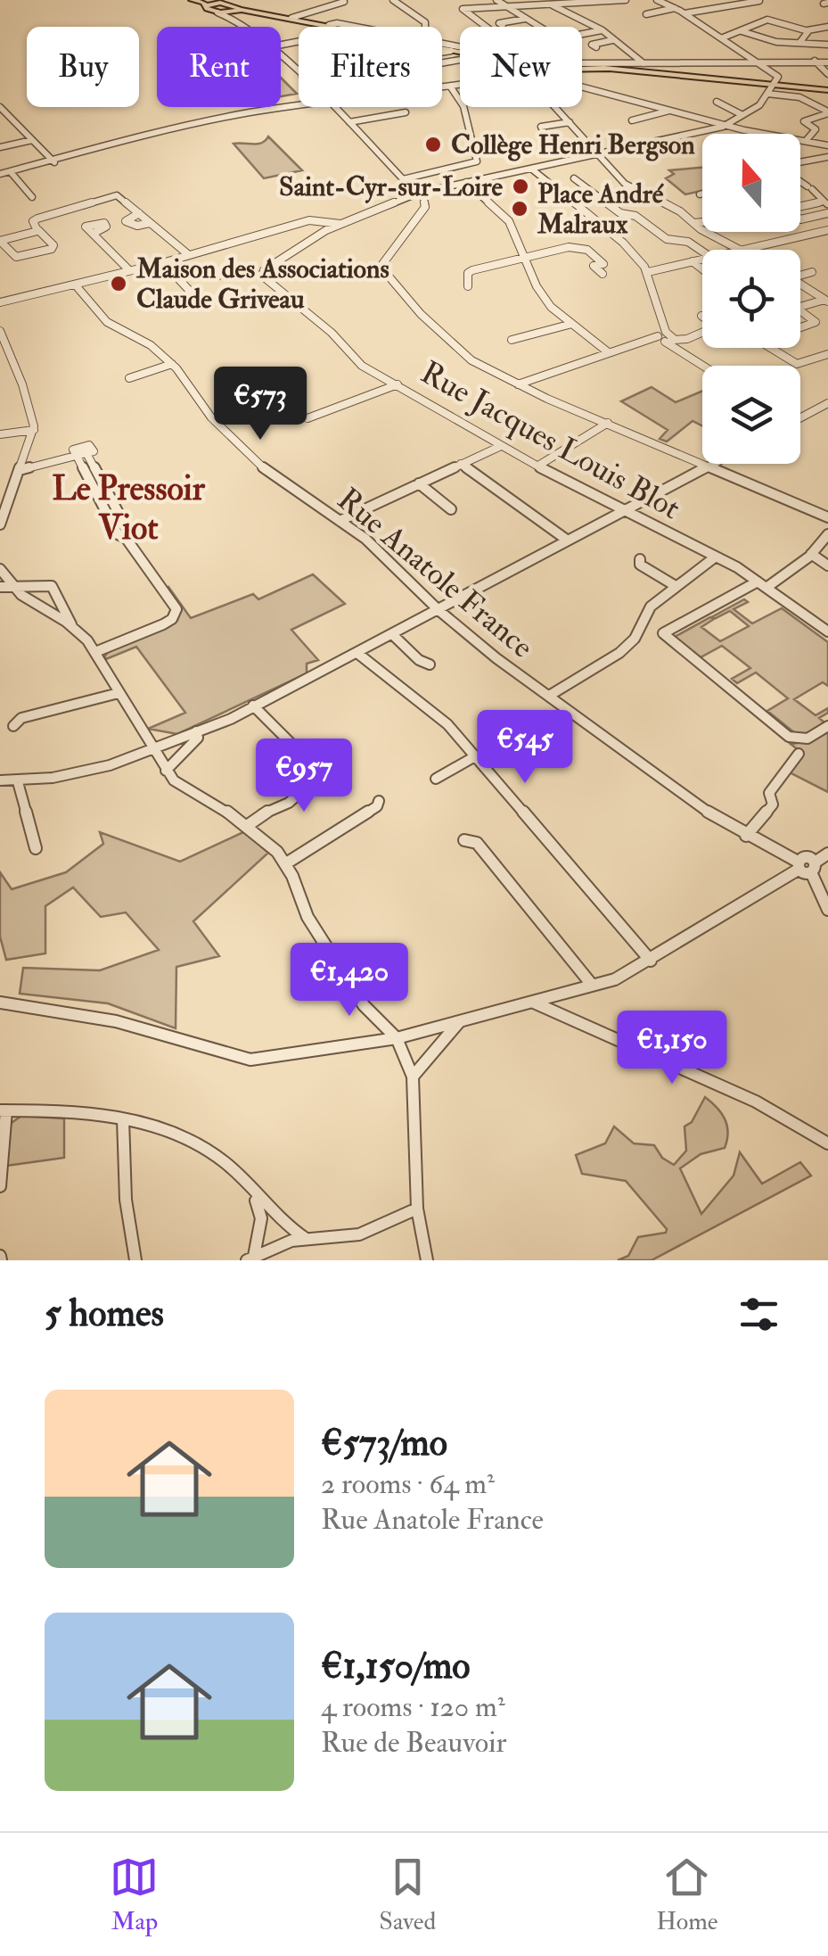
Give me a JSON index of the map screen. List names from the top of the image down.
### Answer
{
  "streets": {
    "street": ["Rue Jacques Louis Blot", "Rue Anatole France"]
  },
  "crossings": [
    ["Rue Jacques Louis Blot", "Rue Anatole France"]
  ],
  "districts": ["Le Pressoir Viot"],
  "places": [
    "Collège Henri Bergson",
    "Saint-Cyr-sur-Loire",
    "Place André Malraux",
    "Maison des Associations Claude Griveau"
  ],
  "north": "top",
  "page": {
    "chip": [
      "Buy",
      "Rent",
      "Filters",
      "New"
    ],
    "price": [
      "€573",
      "€545",
      "€957",
      "€1,420",
      "€1,150"
    ],
    "heading": "5 homes",
    "list": [
      {
        "name": "€573/mo",
        "note": "2 rooms · 64 m² · Rue Anatole France"
      },
      {
        "name": "€1,150/mo",
        "note": "4 rooms · 120 m² · Rue de Beauvoir"
      }
    ],
    "tabs": ["Map", "Saved", "Home"]
  }
}
